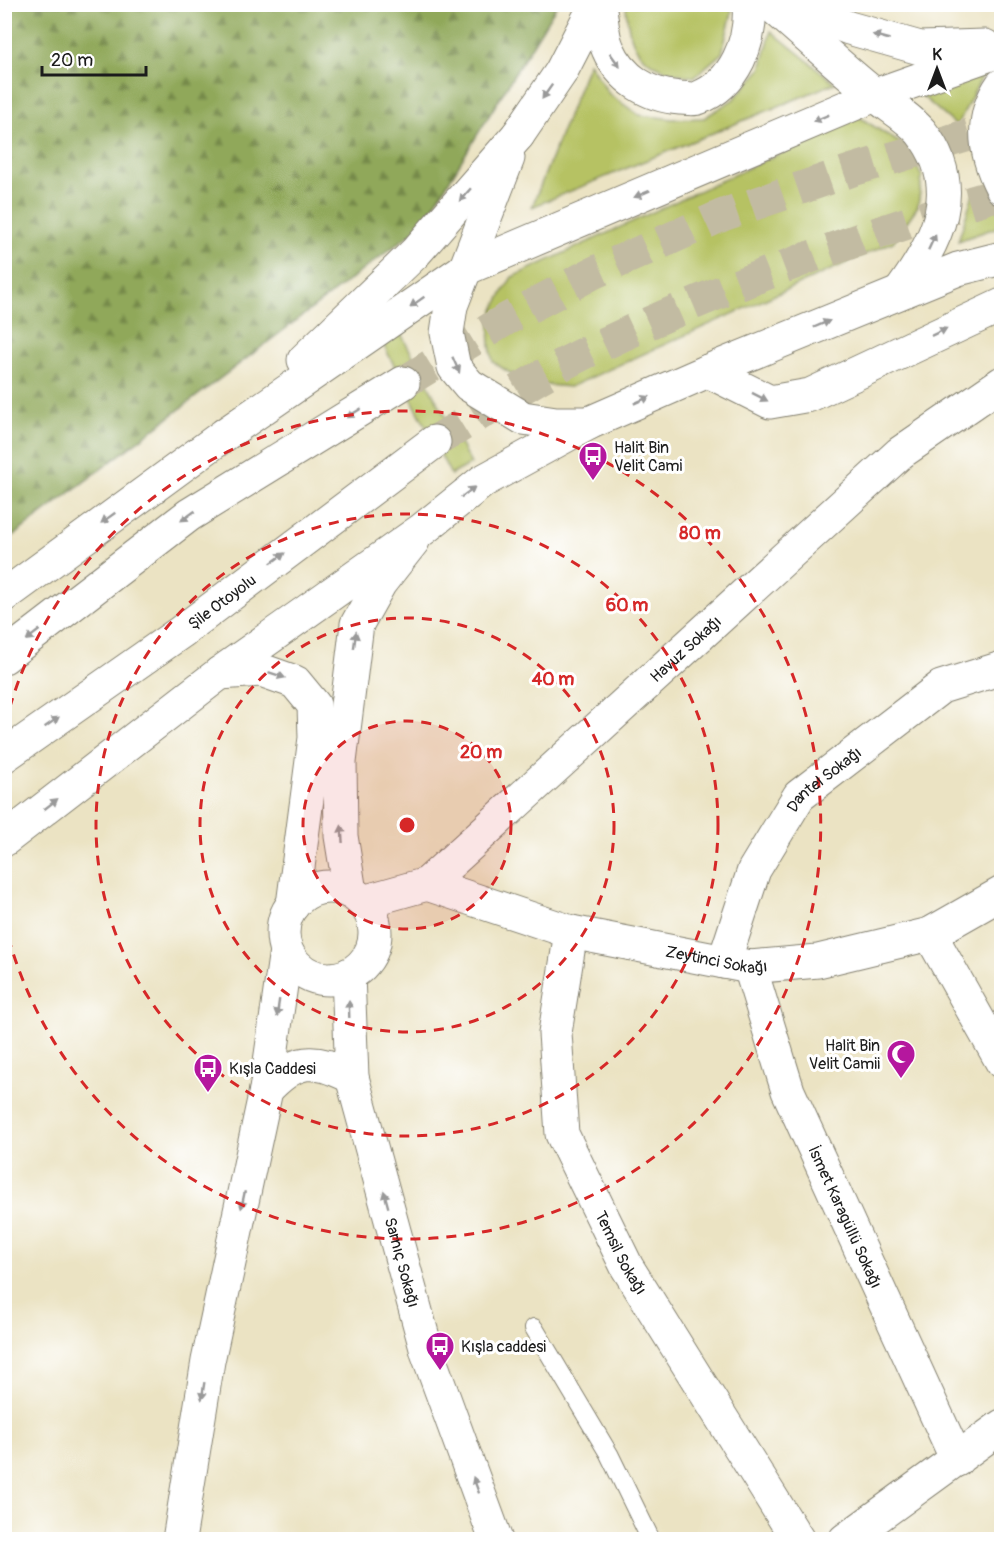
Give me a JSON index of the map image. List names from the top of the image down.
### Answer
{
  "streets": {
    "main road": [
      "Şile Otoyolu",
      "Havuz Sokağı",
      "Dantel Sokağı",
      "Zeytinci Sokağı",
      "İsmet Karagüllü Sokağı",
      "Temsil Sokağı",
      "Sarnıç Sokağı"
    ]
  },
  "crossings": [
    ["Havuz Sokağı", "Zeytinci Sokağı"],
    ["Havuz Sokağı", "Sarnıç Sokağı"],
    ["Dantel Sokağı", "Zeytinci Sokağı"],
    ["Dantel Sokağı", "İsmet Karagüllü Sokağı"],
    ["Zeytinci Sokağı", "İsmet Karagüllü Sokağı"],
    ["Zeytinci Sokağı", "Temsil Sokağı"]
  ],
  "places": {
    "bus stop": ["Halit Bin Velit Cami", "Kışla Caddesi", "Kışla caddesi"],
    "mosque": ["Halit Bin Velit Camii"]
  },
  "scale_bar": "20 m",
  "north": "top",
  "rings": [
    "80 m",
    "60 m",
    "40 m",
    "20 m"
  ]
}
